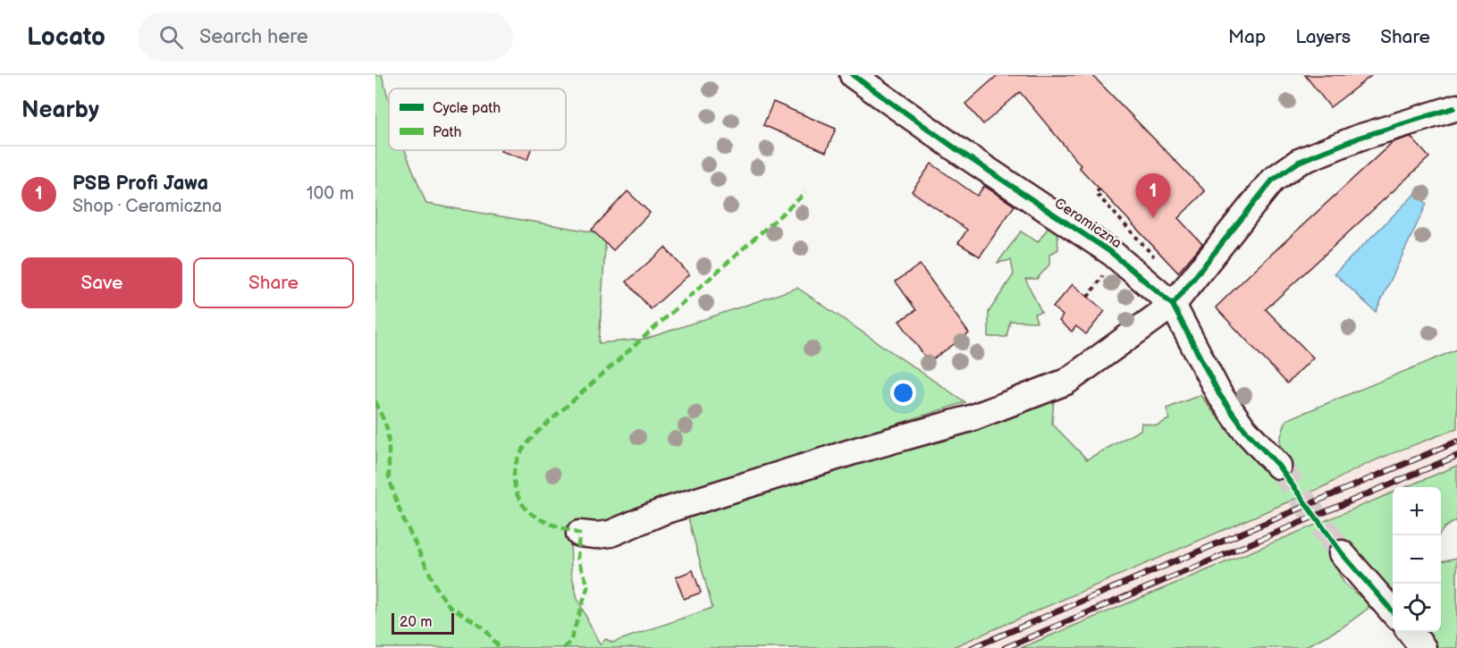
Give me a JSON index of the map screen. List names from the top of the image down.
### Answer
{
  "streets": {
    "street": ["Ceramiczna"]
  },
  "legend": ["Cycle path", "Path"],
  "scale_bar": "20 m",
  "page": {
    "header": "Locato",
    "search": "Search here",
    "nav": ["Map", "Layers", "Share"],
    "heading": "Nearby",
    "list": [
      {
        "mark": "1",
        "name": "PSB Profi Jawa",
        "note": "Shop · Ceramiczna",
        "value": "100 m"
      }
    ],
    "pins": "1",
    "buttons": ["Save", "Share"],
    "map_buttons": ["+", "−"],
    "scale": "20 m"
  }
}
